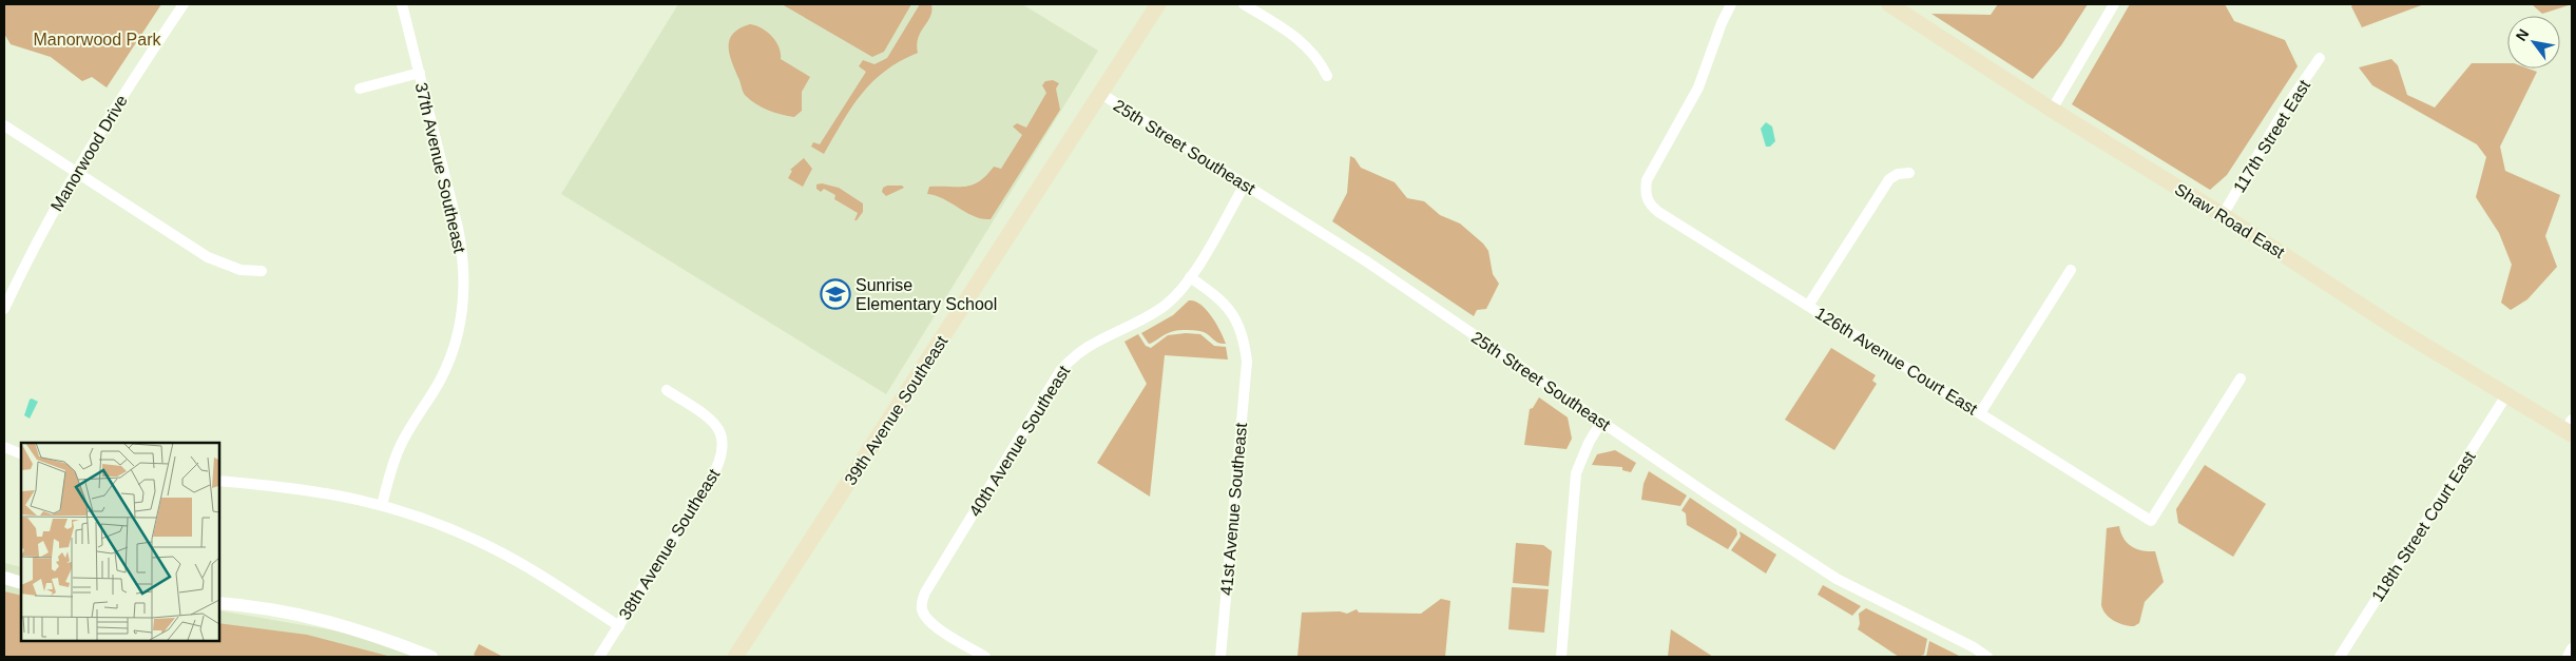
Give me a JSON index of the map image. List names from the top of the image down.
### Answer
{
  "streets": {
    "main road": ["Shaw Road East", "39th Avenue Southeast"],
    "street": [
      "117th Street East",
      "25th Street Southeast",
      "Manorwood Drive",
      "37th Avenue Southeast",
      "126th Avenue Court East",
      "40th Avenue Southeast",
      "41st Avenue Southeast",
      "118th Street Court East",
      "38th Avenue Southeast"
    ]
  },
  "crossings": [
    ["117th Street East", "Shaw Road East"],
    ["25th Street Southeast", "39th Avenue Southeast"],
    ["25th Street Southeast", "40th Avenue Southeast"],
    ["Shaw Road East", "118th Street Court East"],
    ["40th Avenue Southeast", "41st Avenue Southeast"]
  ],
  "parks": ["Manorwood Park"],
  "places": {
    "school or university": ["Sunrise Elementary School"]
  },
  "north": "top left"
}
